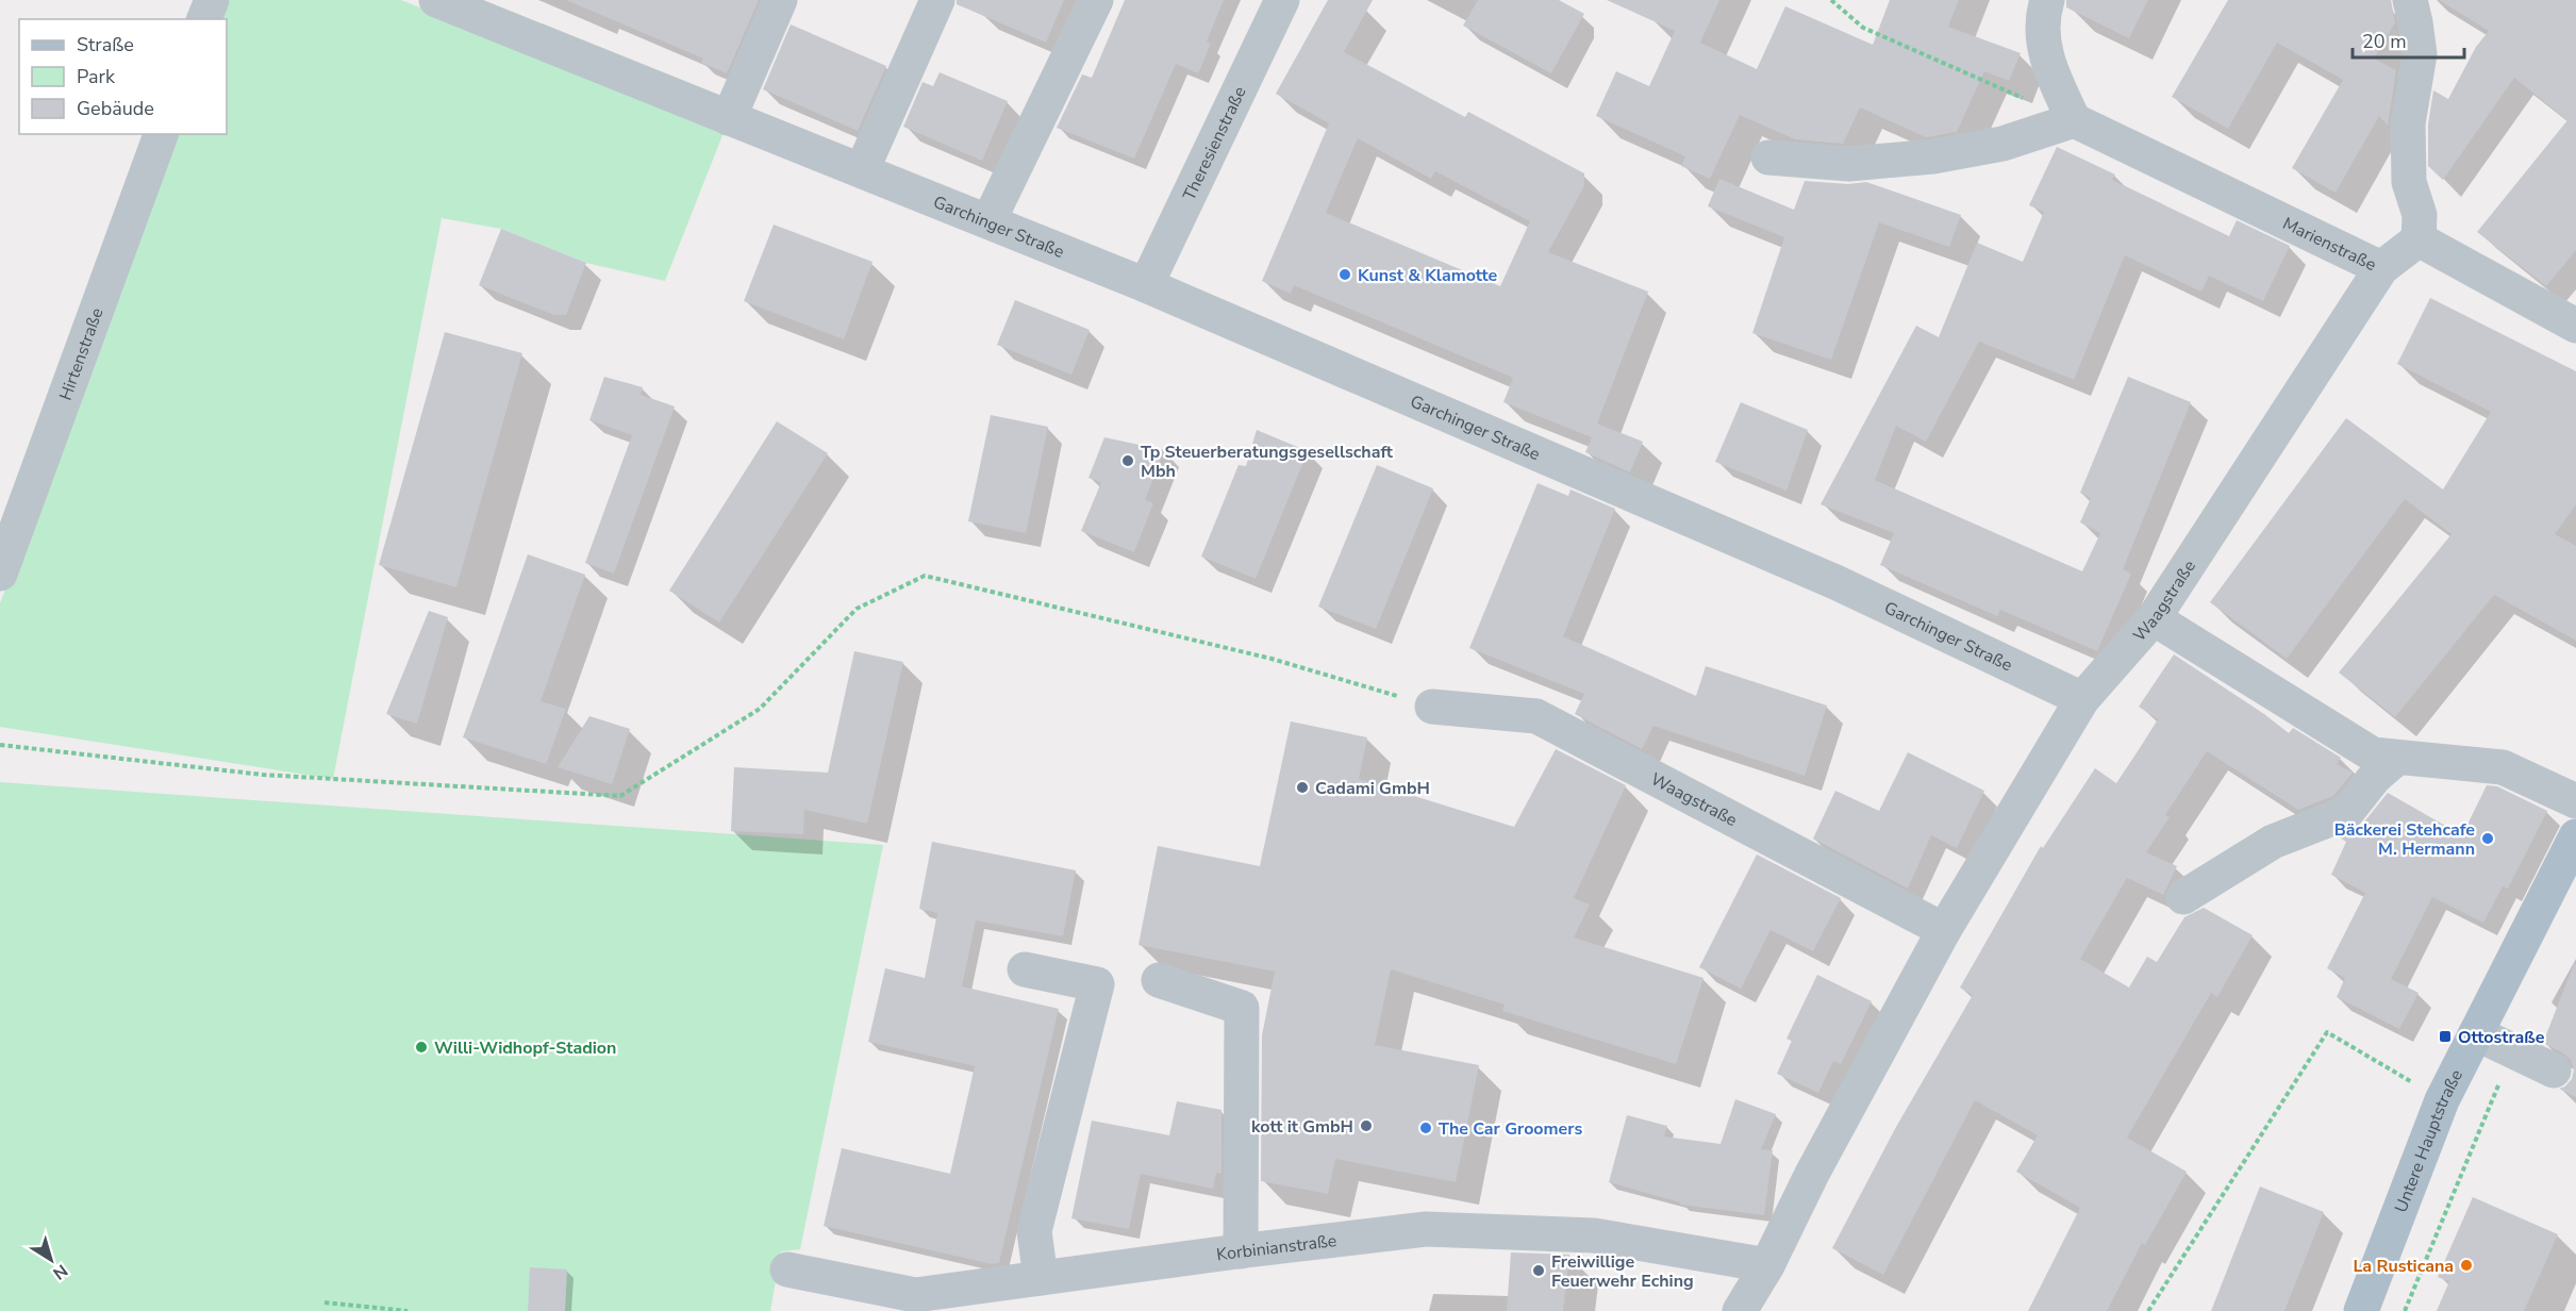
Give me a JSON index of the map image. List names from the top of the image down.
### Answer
{
  "streets": {
    "main road": ["Untere Hauptstraße"],
    "street": [
      "Theresienstraße",
      "Garchinger Straße",
      "Marienstraße",
      "Hirtenstraße",
      "Waagstraße",
      "Korbinianstraße"
    ]
  },
  "crossings": [
    ["Theresienstraße", "Garchinger Straße"],
    ["Garchinger Straße", "Waagstraße"],
    ["Marienstraße", "Waagstraße"],
    ["Waagstraße", "Korbinianstraße"]
  ],
  "places": {
    "other": [
      "Kunst & Klamotte",
      "Tp Steuerberatungsgesellschaft Mbh",
      "Cadami GmbH",
      "Bäckerei Stehcafe M. Hermann",
      "Willi-Widhopf-Stadion",
      "kott it GmbH",
      "The Car Groomers",
      "La Rusticana",
      "Freiwillige Feuerwehr Eching"
    ],
    "transit": ["Ottostraße"]
  },
  "legend": ["Straße", "Park", "Gebäude"],
  "scale_bar": "20 m",
  "north": "bottom right"
}
